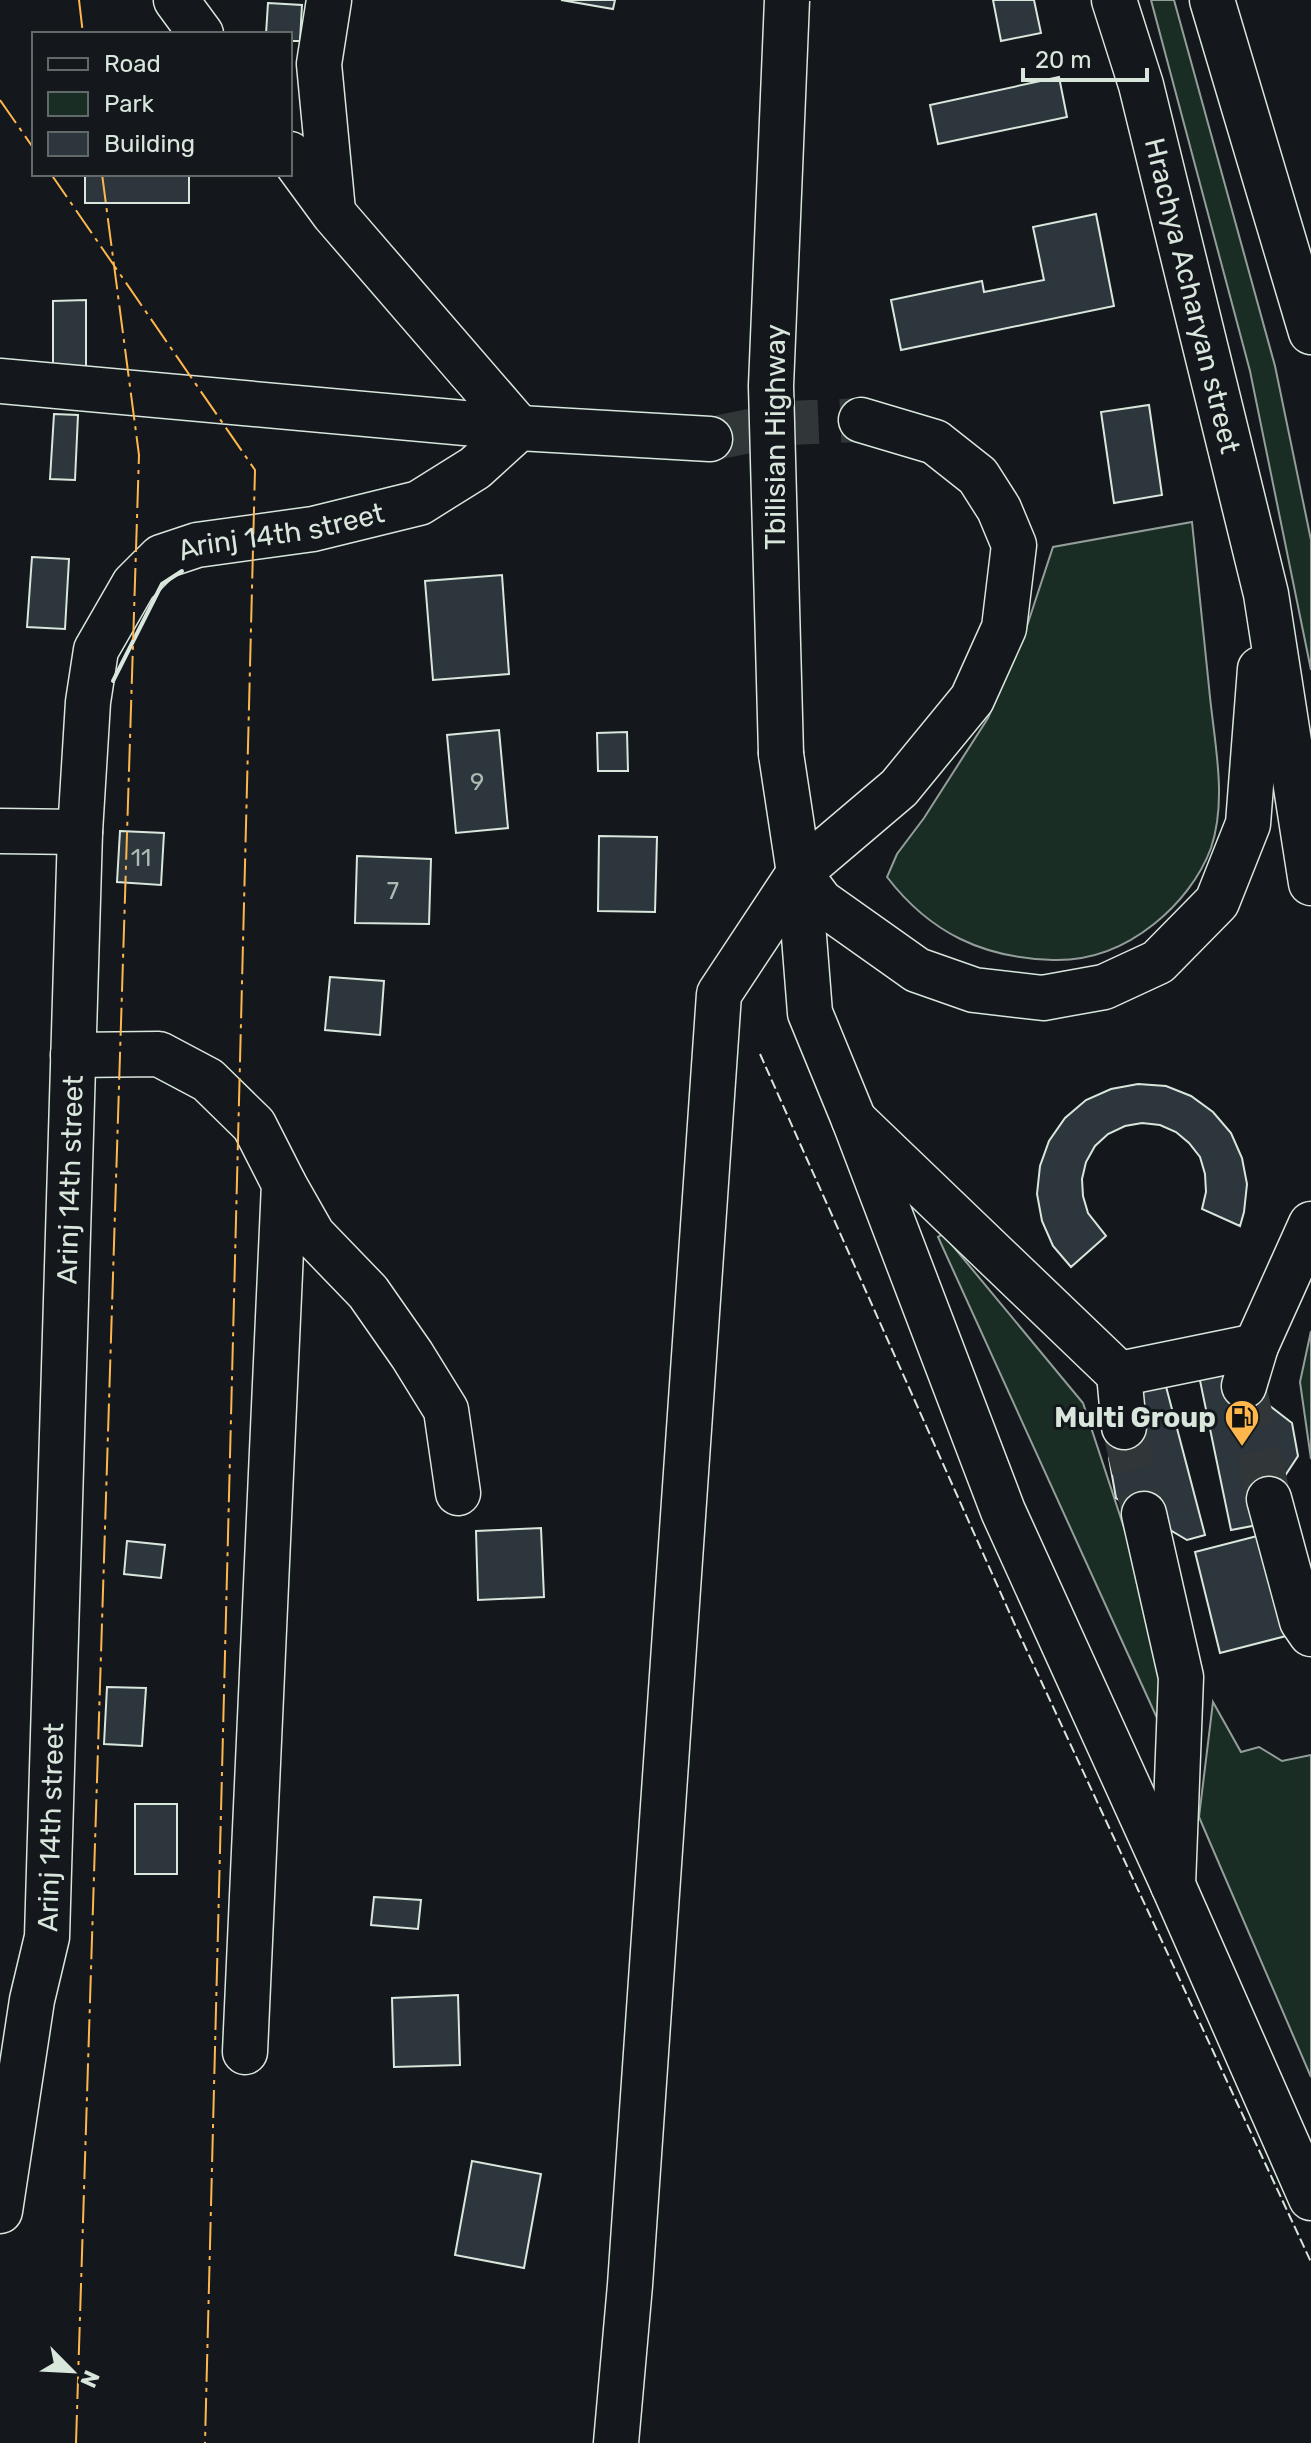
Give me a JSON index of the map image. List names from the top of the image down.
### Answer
{
  "streets": {
    "main road": ["Hrachya Acharyan street", "Tbilisian Highway", "Arinj 14th street"]
  },
  "places": {
    "fuel station": ["Multi Group"]
  },
  "house_numbers": ["9", "11", "7"],
  "legend": ["Road", "Park", "Building"],
  "scale_bar": "20 m",
  "north": "bottom right"
}
